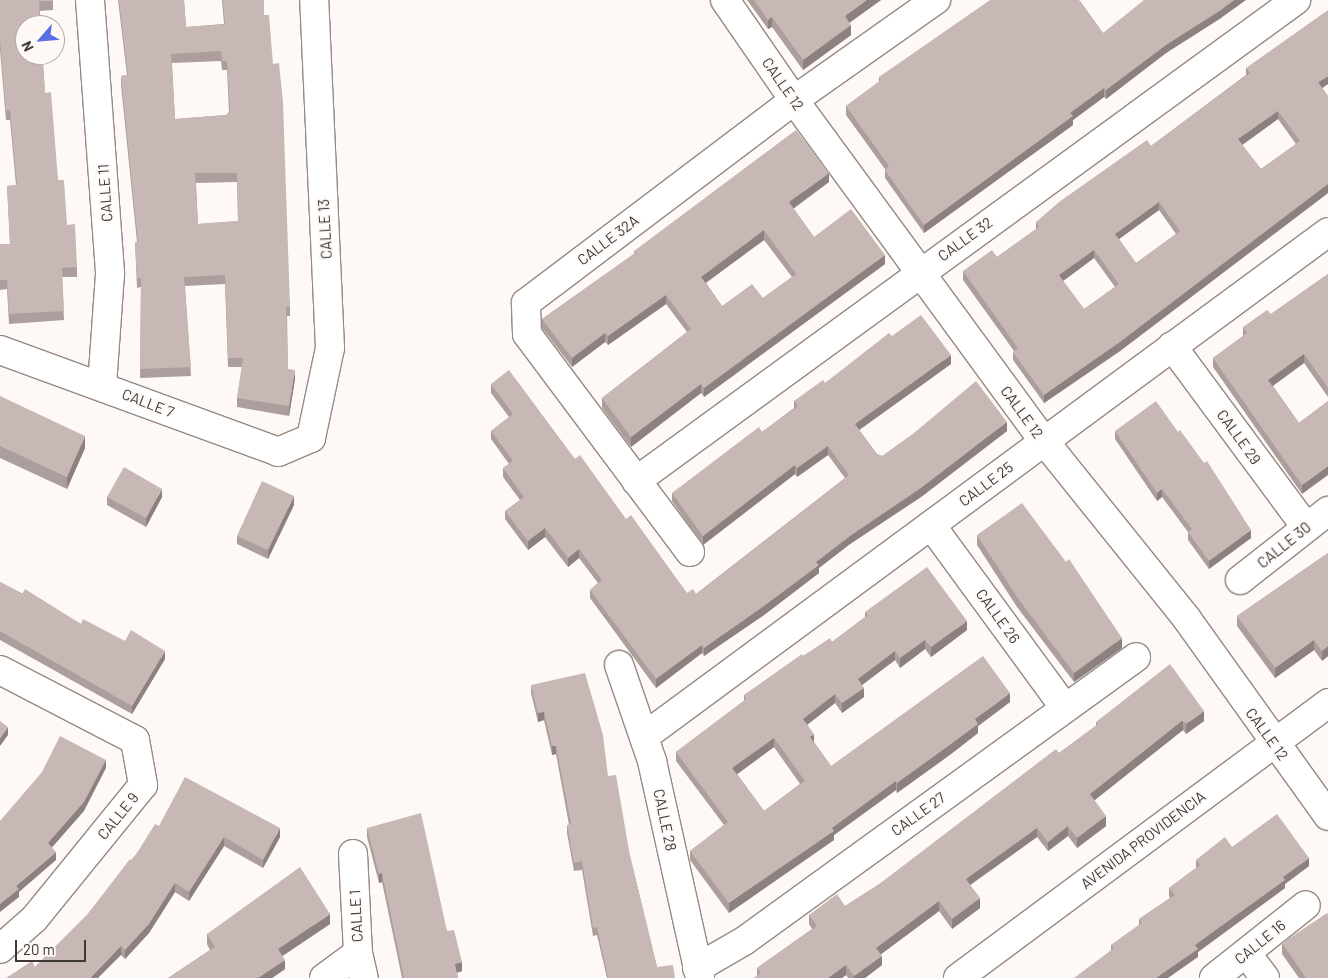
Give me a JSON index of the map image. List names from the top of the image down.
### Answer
{
  "streets": {
    "street": [
      "CALLE 12",
      "CALLE 11",
      "CALLE 13",
      "CALLE 32",
      "CALLE 32A",
      "CALLE 7",
      "CALLE 29",
      "CALLE 25",
      "CALLE 30",
      "CALLE 26",
      "CALLE 27",
      "CALLE 9",
      "CALLE 28",
      "AVENIDA PROVIDENCIA",
      "CALLE 1",
      "CALLE 16"
    ]
  },
  "crossings": [
    ["CALLE 12", "CALLE 32"],
    ["CALLE 12", "CALLE 32A"],
    ["CALLE 12", "CALLE 25"],
    ["CALLE 12", "AVENIDA PROVIDENCIA"],
    ["CALLE 11", "CALLE 7"],
    ["CALLE 13", "CALLE 7"],
    ["CALLE 32", "CALLE 32A"],
    ["CALLE 29", "CALLE 25"],
    ["CALLE 29", "CALLE 30"],
    ["CALLE 25", "CALLE 26"],
    ["CALLE 25", "CALLE 28"],
    ["CALLE 26", "CALLE 27"],
    ["CALLE 27", "CALLE 28"]
  ],
  "scale_bar": "20 m",
  "north": "bottom left"
}
